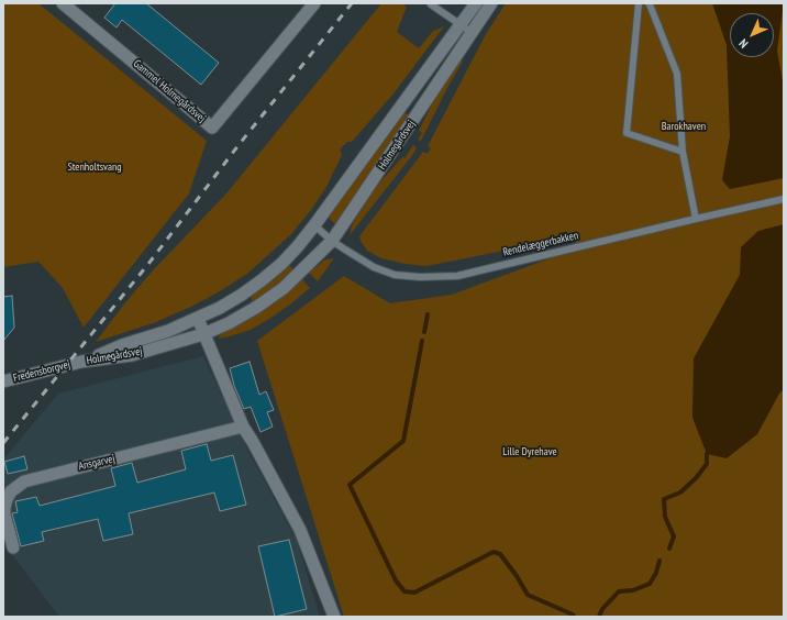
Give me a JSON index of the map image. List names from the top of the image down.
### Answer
{
  "streets": {
    "street": [
      "Gammel Holmegårdsvej",
      "Holmegårdsvej",
      "Fredensborgvej",
      "Ansgarvej"
    ],
    "lane": ["Rendelæggerbakken"]
  },
  "crossings": [
    ["Holmegårdsvej", "Rendelæggerbakken"],
    ["Holmegårdsvej", "Fredensborgvej"]
  ],
  "parks": ["Barokhaven", "Stenholtsvang", "Lille Dyrehave"],
  "north": "bottom left"
}
